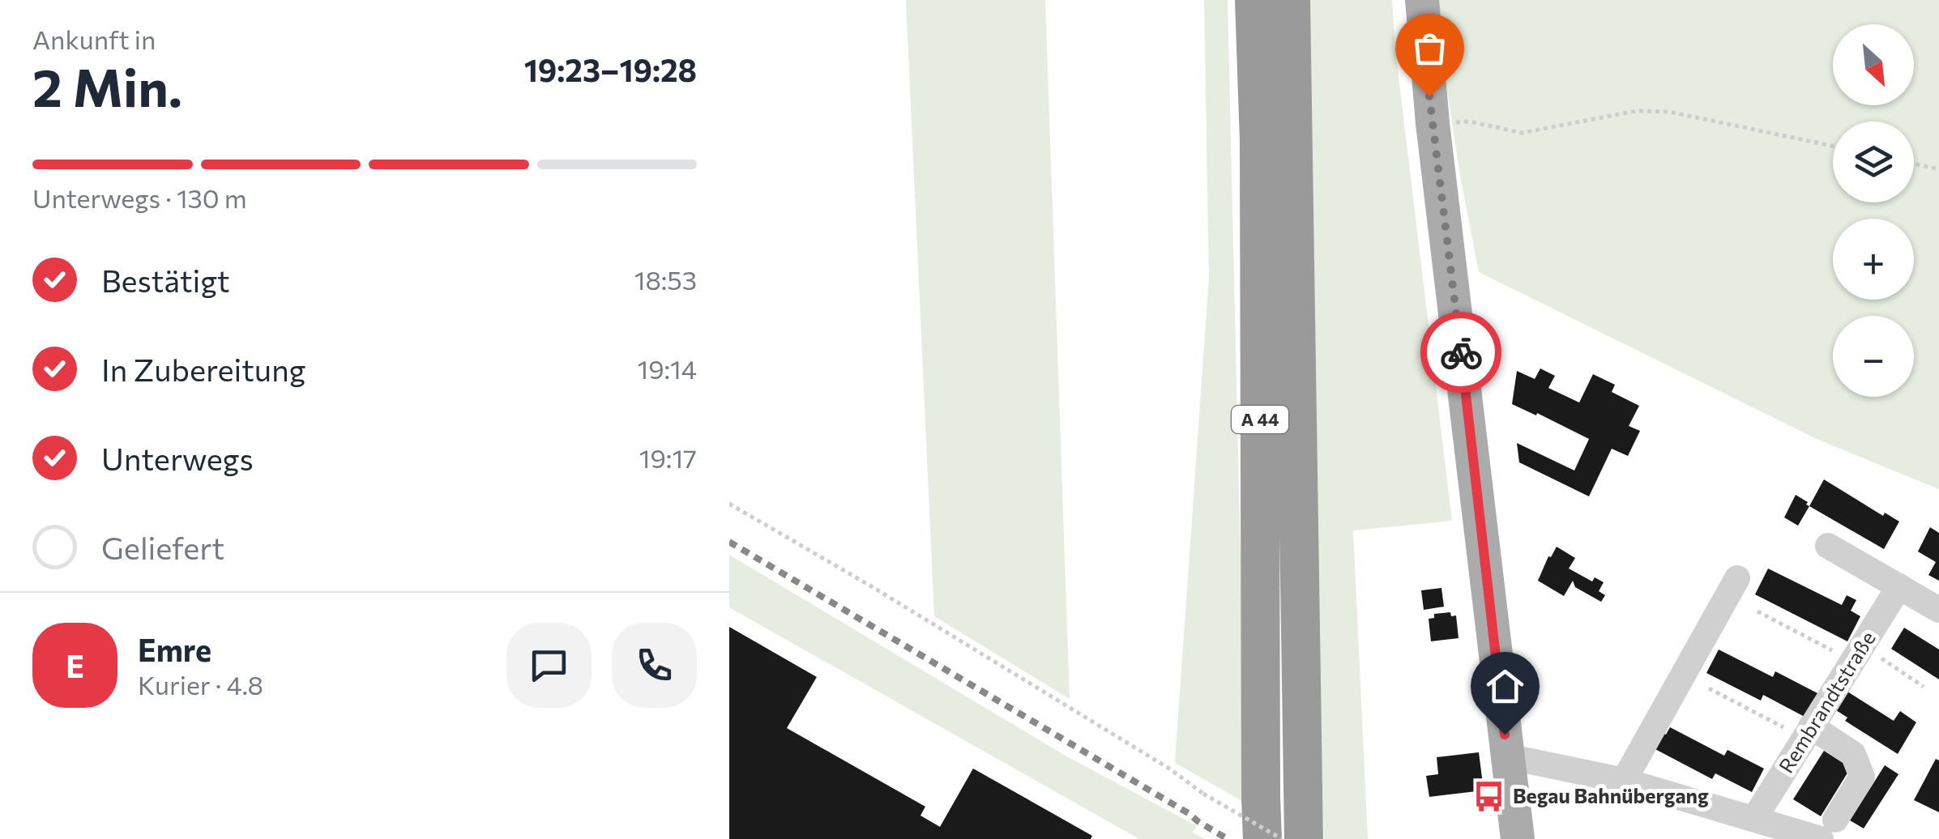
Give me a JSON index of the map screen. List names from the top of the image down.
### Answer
{
  "streets": {
    "highway": ["A 44"],
    "street": ["Rembrandtstraße"]
  },
  "places": {
    "bus stop": ["Begau Bahnübergang"]
  },
  "north": "bottom right",
  "page": {
    "heading": ["2 Min.", "Ankunft in", "19:23–19:28"],
    "panel": ["Emre", "Kurier · 4.8"],
    "map_buttons": ["+", "−"],
    "bar": "Unterwegs · 130 m",
    "list": [
      ["Bestätigt", "18:53"],
      ["In Zubereitung", "19:14"],
      ["Unterwegs", "19:17"],
      "Geliefert"
    ],
    "round": "E"
  }
}
